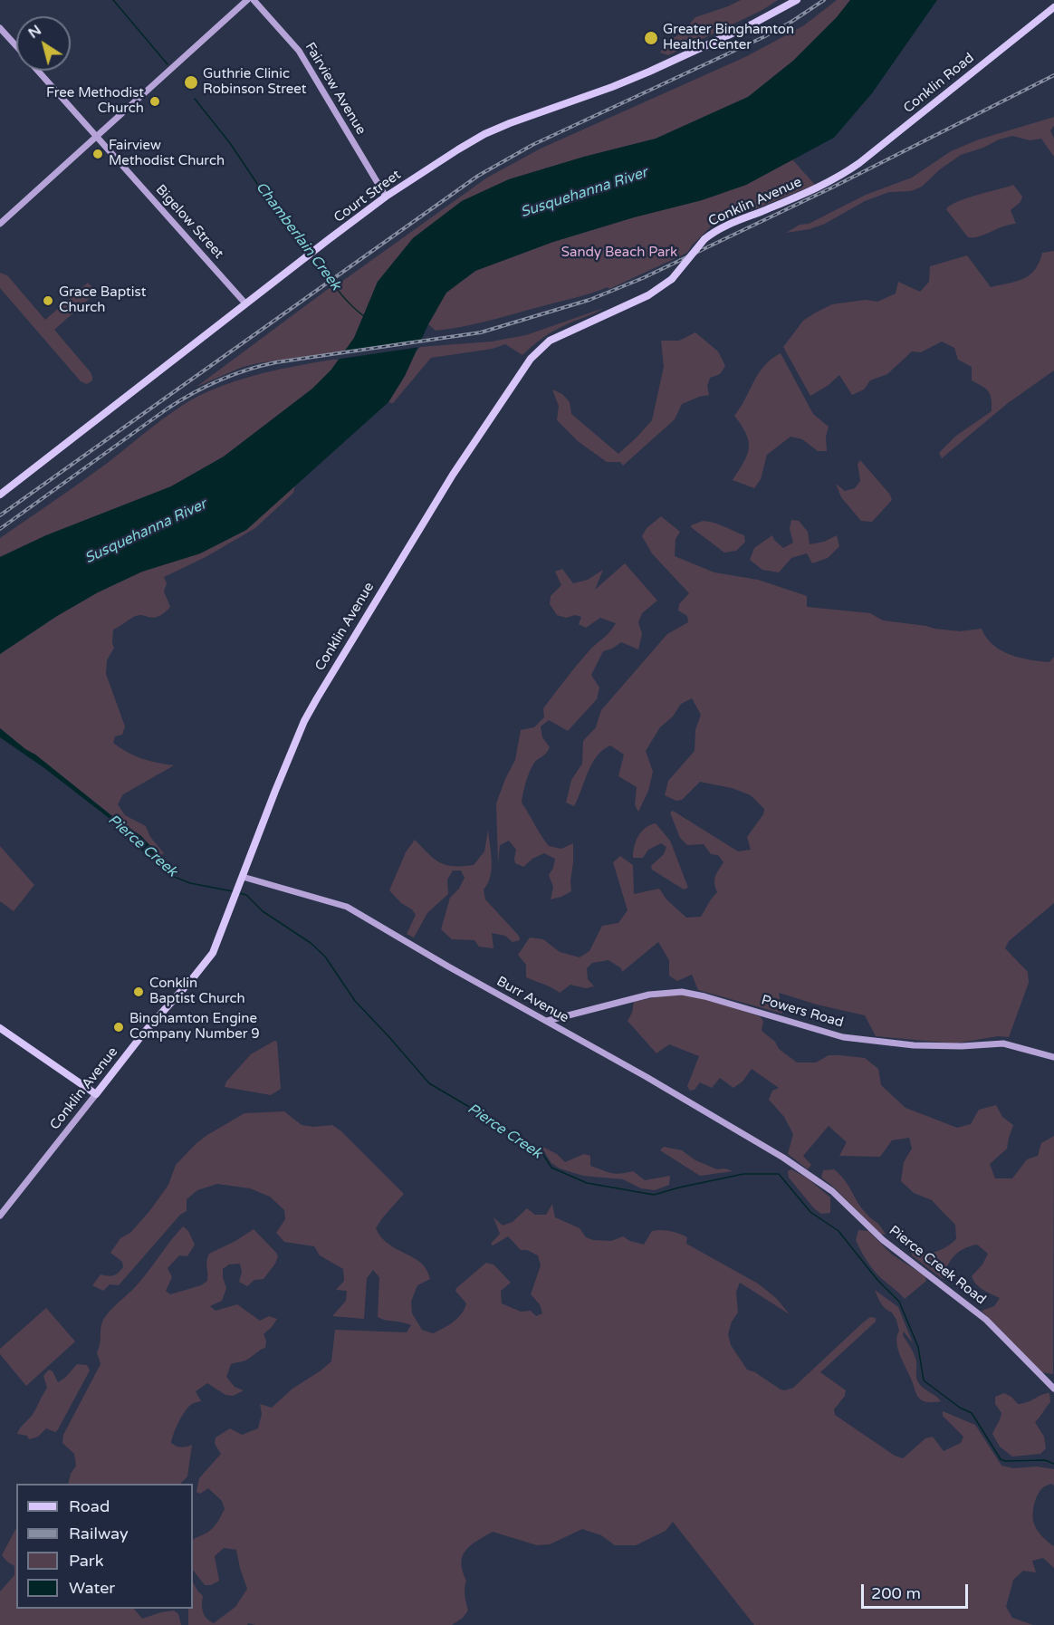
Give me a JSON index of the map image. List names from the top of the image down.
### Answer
{
  "streets": {
    "main road": ["Conklin Road", "Court Street", "Conklin Avenue"],
    "street": [
      "Fairview Avenue",
      "Bigelow Street",
      "Burr Avenue",
      "Powers Road",
      "Pierce Creek Road"
    ]
  },
  "crossings": [
    ["Conklin Road", "Conklin Avenue"],
    ["Fairview Avenue", "Court Street"],
    ["Court Street", "Bigelow Street"],
    ["Conklin Avenue", "Burr Avenue"],
    ["Burr Avenue", "Powers Road"],
    ["Burr Avenue", "Pierce Creek Road"]
  ],
  "water": ["Susquehanna River", "Chamberlain Creek", "Pierce Creek"],
  "parks": ["Sandy Beach Park"],
  "places": [
    "Greater Binghamton Health Center",
    "Guthrie Clinic Robinson Street",
    "Free Methodist Church",
    "Fairview Methodist Church",
    "Grace Baptist Church",
    "Conklin Baptist Church",
    "Binghamton Engine Company Number 9"
  ],
  "legend": [
    "Road",
    "Railway",
    "Park",
    "Water"
  ],
  "scale_bar": "200 m",
  "north": "top left"
}
